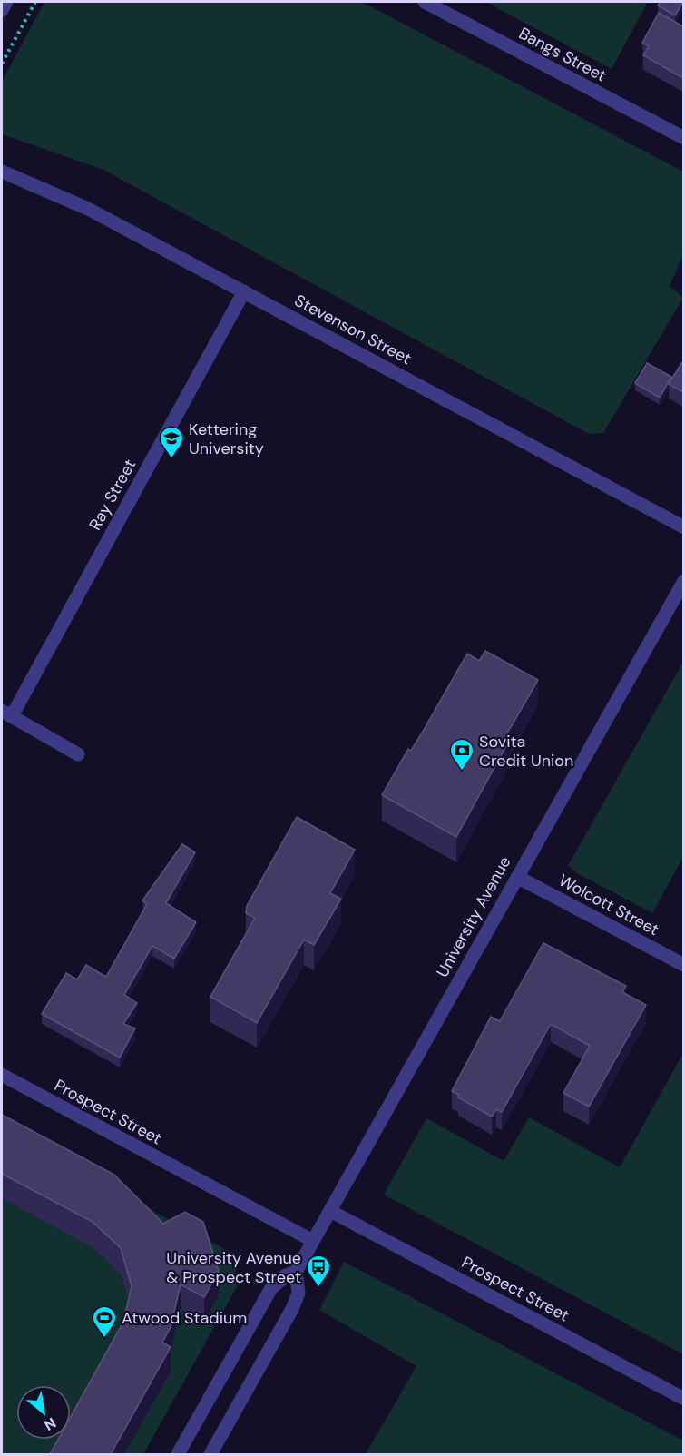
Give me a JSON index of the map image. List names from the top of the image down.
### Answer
{
  "streets": {
    "street": [
      "Bangs Street",
      "Stevenson Street",
      "Ray Street",
      "Wolcott Street",
      "University Avenue",
      "Prospect Street"
    ]
  },
  "crossings": [
    ["Stevenson Street", "Ray Street"],
    ["Wolcott Street", "University Avenue"],
    ["University Avenue", "Prospect Street"]
  ],
  "places": {
    "school or university": ["Kettering University"],
    "bank": ["Sovita Credit Union"],
    "bus stop": ["University Avenue & Prospect Street"],
    "sports": ["Atwood Stadium"]
  },
  "north": "bottom right"
}
